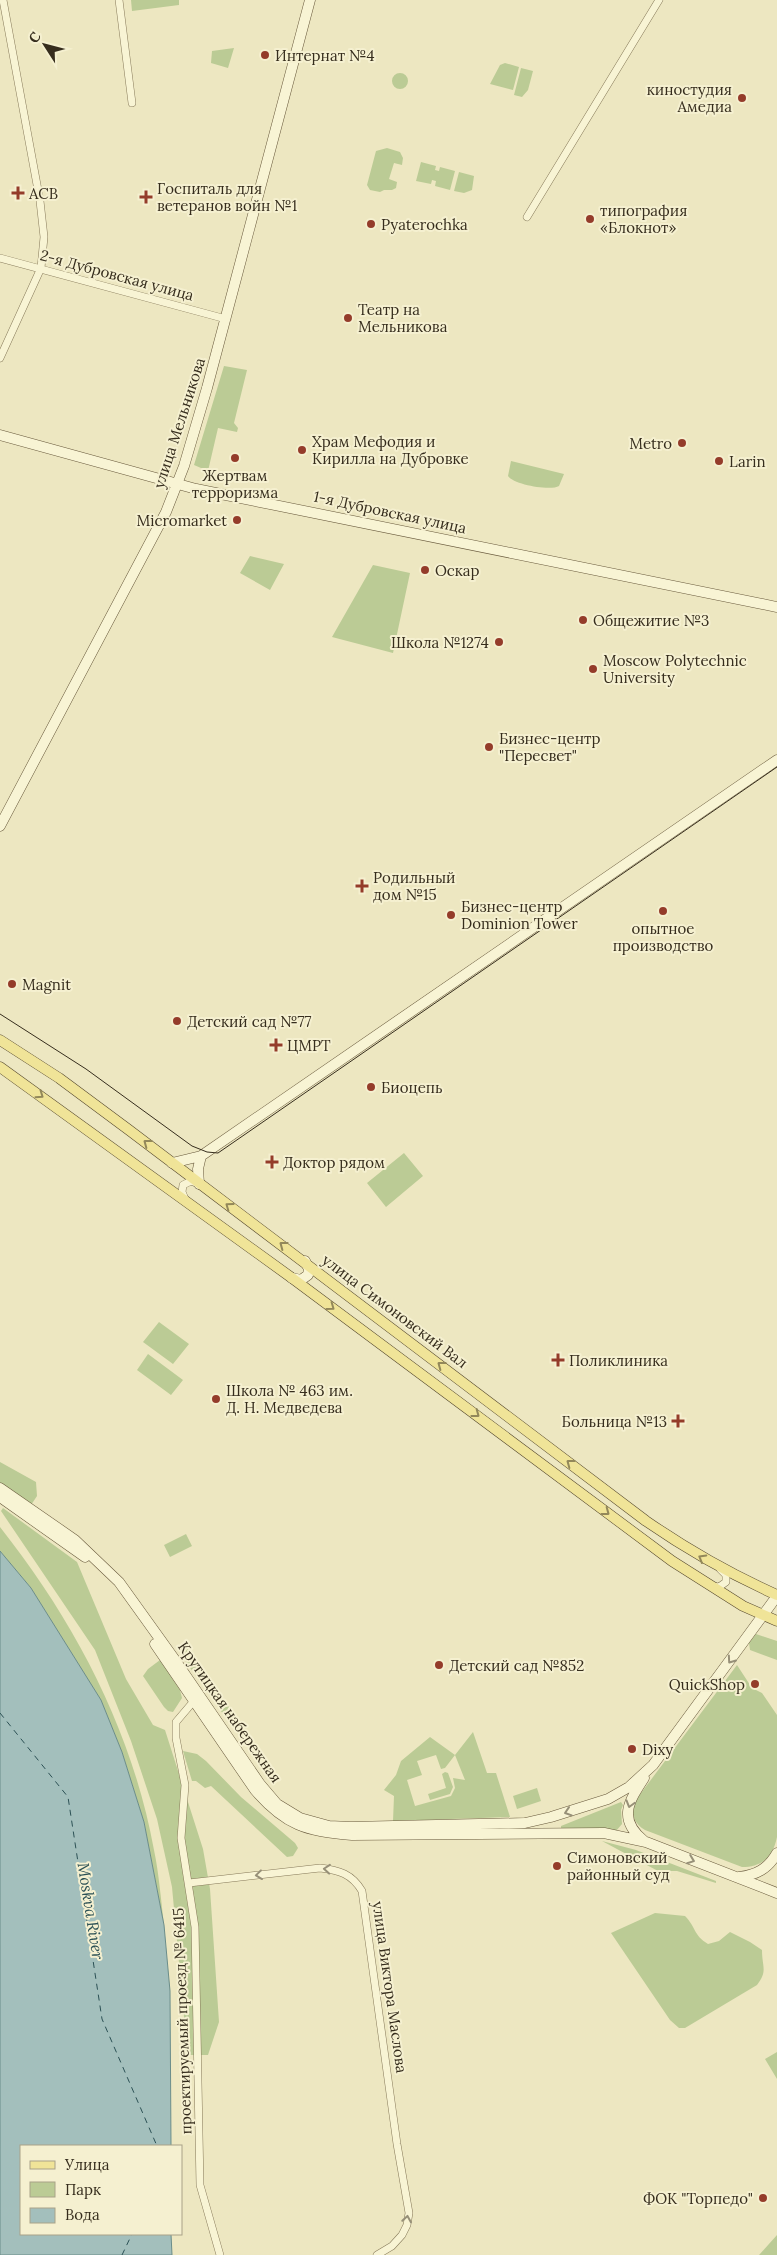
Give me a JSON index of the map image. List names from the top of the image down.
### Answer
{
  "streets": {
    "main road": [
      "улица Мельникова",
      "1-я Дубровская улица",
      "улица Симоновский Вал",
      "Крутицкая набережная"
    ],
    "street": ["2-я Дубровская улица", "улица Виктора Маслова", "проектируемый проезд № 6415"]
  },
  "crossings": [
    ["2-я Дубровская улица", "улица Мельникова"],
    ["улица Мельникова", "1-я Дубровская улица"],
    ["Крутицкая набережная", "проектируемый проезд № 6415"],
    ["улица Виктора Маслова", "проектируемый проезд № 6415"]
  ],
  "water": ["Moskva River"],
  "places": {
    "other": [
      "Интернат №4",
      "киностудия Амедиа",
      "типография «Блокнот»",
      "Pyaterochka",
      "Театр на Мельникова",
      "Metro",
      "Храм Мефодия и Кирилла на Дубровке",
      "Жертвам терроризма",
      "Larin",
      "Micromarket",
      "Оскар",
      "Общежитие №3",
      "Школа №1274",
      "Moscow Polytechnic University",
      "Бизнес-центр \"Пересвет\"",
      "опытное производство",
      "Бизнес-центр Dominion Tower",
      "Magnit",
      "Детский сад №77",
      "Биоцепь",
      "Школа № 463 им. Д. Н. Медведева",
      "Детский сад №852",
      "QuickShop",
      "Dixy",
      "Симоновский районный суд",
      "ФОК \"Торпедо\""
    ],
    "health": [
      "АСВ",
      "Госпиталь для ветеранов войн №1",
      "Родильный дом №15",
      "ЦМРТ",
      "Доктор рядом",
      "Поликлиника",
      "Больница №13"
    ]
  },
  "legend": ["Улица", "Парк", "Вода"],
  "north": "top left"
}
